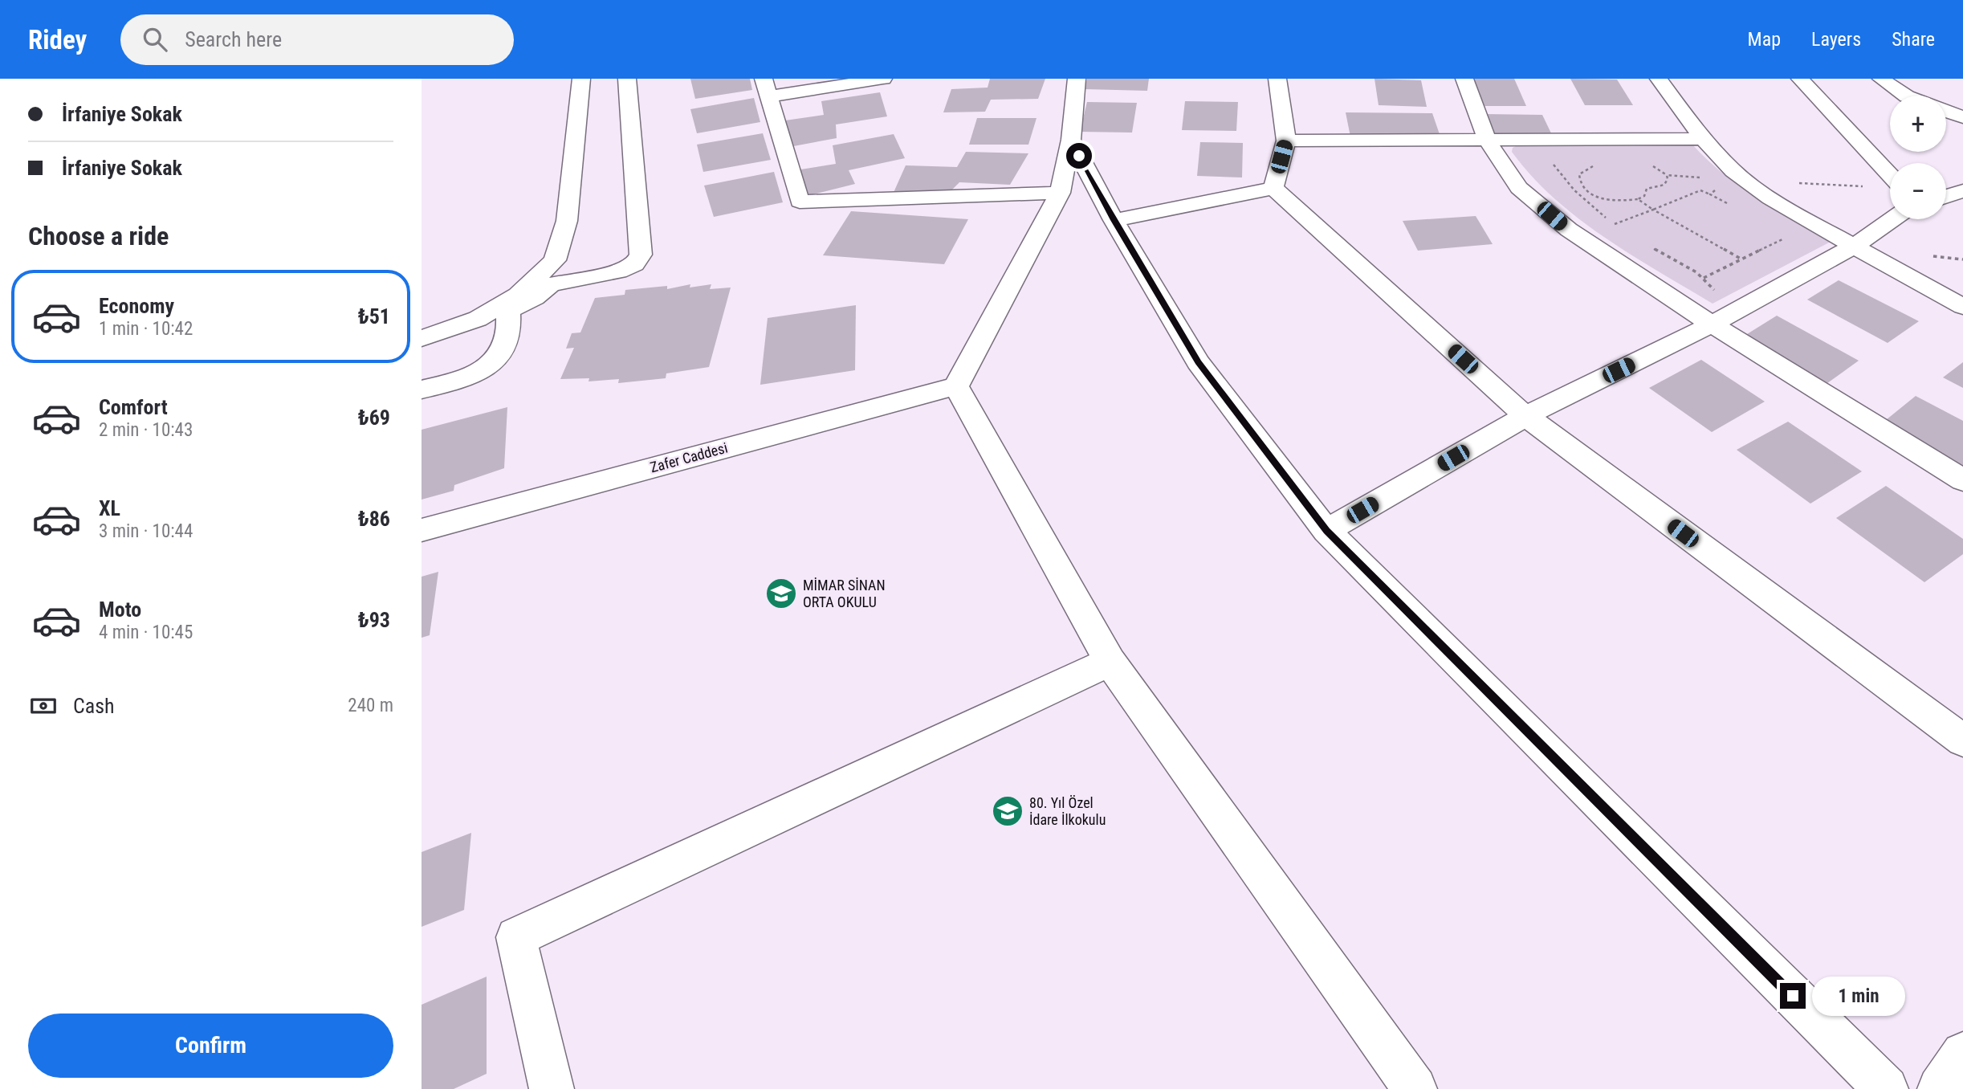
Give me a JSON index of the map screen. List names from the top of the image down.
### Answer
{
  "streets": {
    "street": ["Zafer Caddesi"]
  },
  "places": {
    "school or university": ["MİMAR SİNAN ORTA OKULU", "80. Yıl Özel İdare İlkokulu"]
  },
  "page": {
    "header": "Ridey",
    "search": "Search here",
    "nav": ["Map", "Layers", "Share"],
    "banner": ["İrfaniye Sokak", "İrfaniye Sokak"],
    "map_buttons": ["+", "−"],
    "heading": "Choose a ride",
    "list": [
      {
        "name": "Economy",
        "note": "1 min · 10:42",
        "value": "₺51"
      },
      {
        "name": "Comfort",
        "note": "2 min · 10:43",
        "value": "₺69"
      },
      {
        "name": "XL",
        "note": "3 min · 10:44",
        "value": "₺86"
      },
      {
        "name": "Moto",
        "note": "4 min · 10:45",
        "value": "₺93"
      }
    ],
    "pay": ["Cash", "240 m"],
    "bubble": "1 min",
    "buttons": "Confirm"
  }
}
